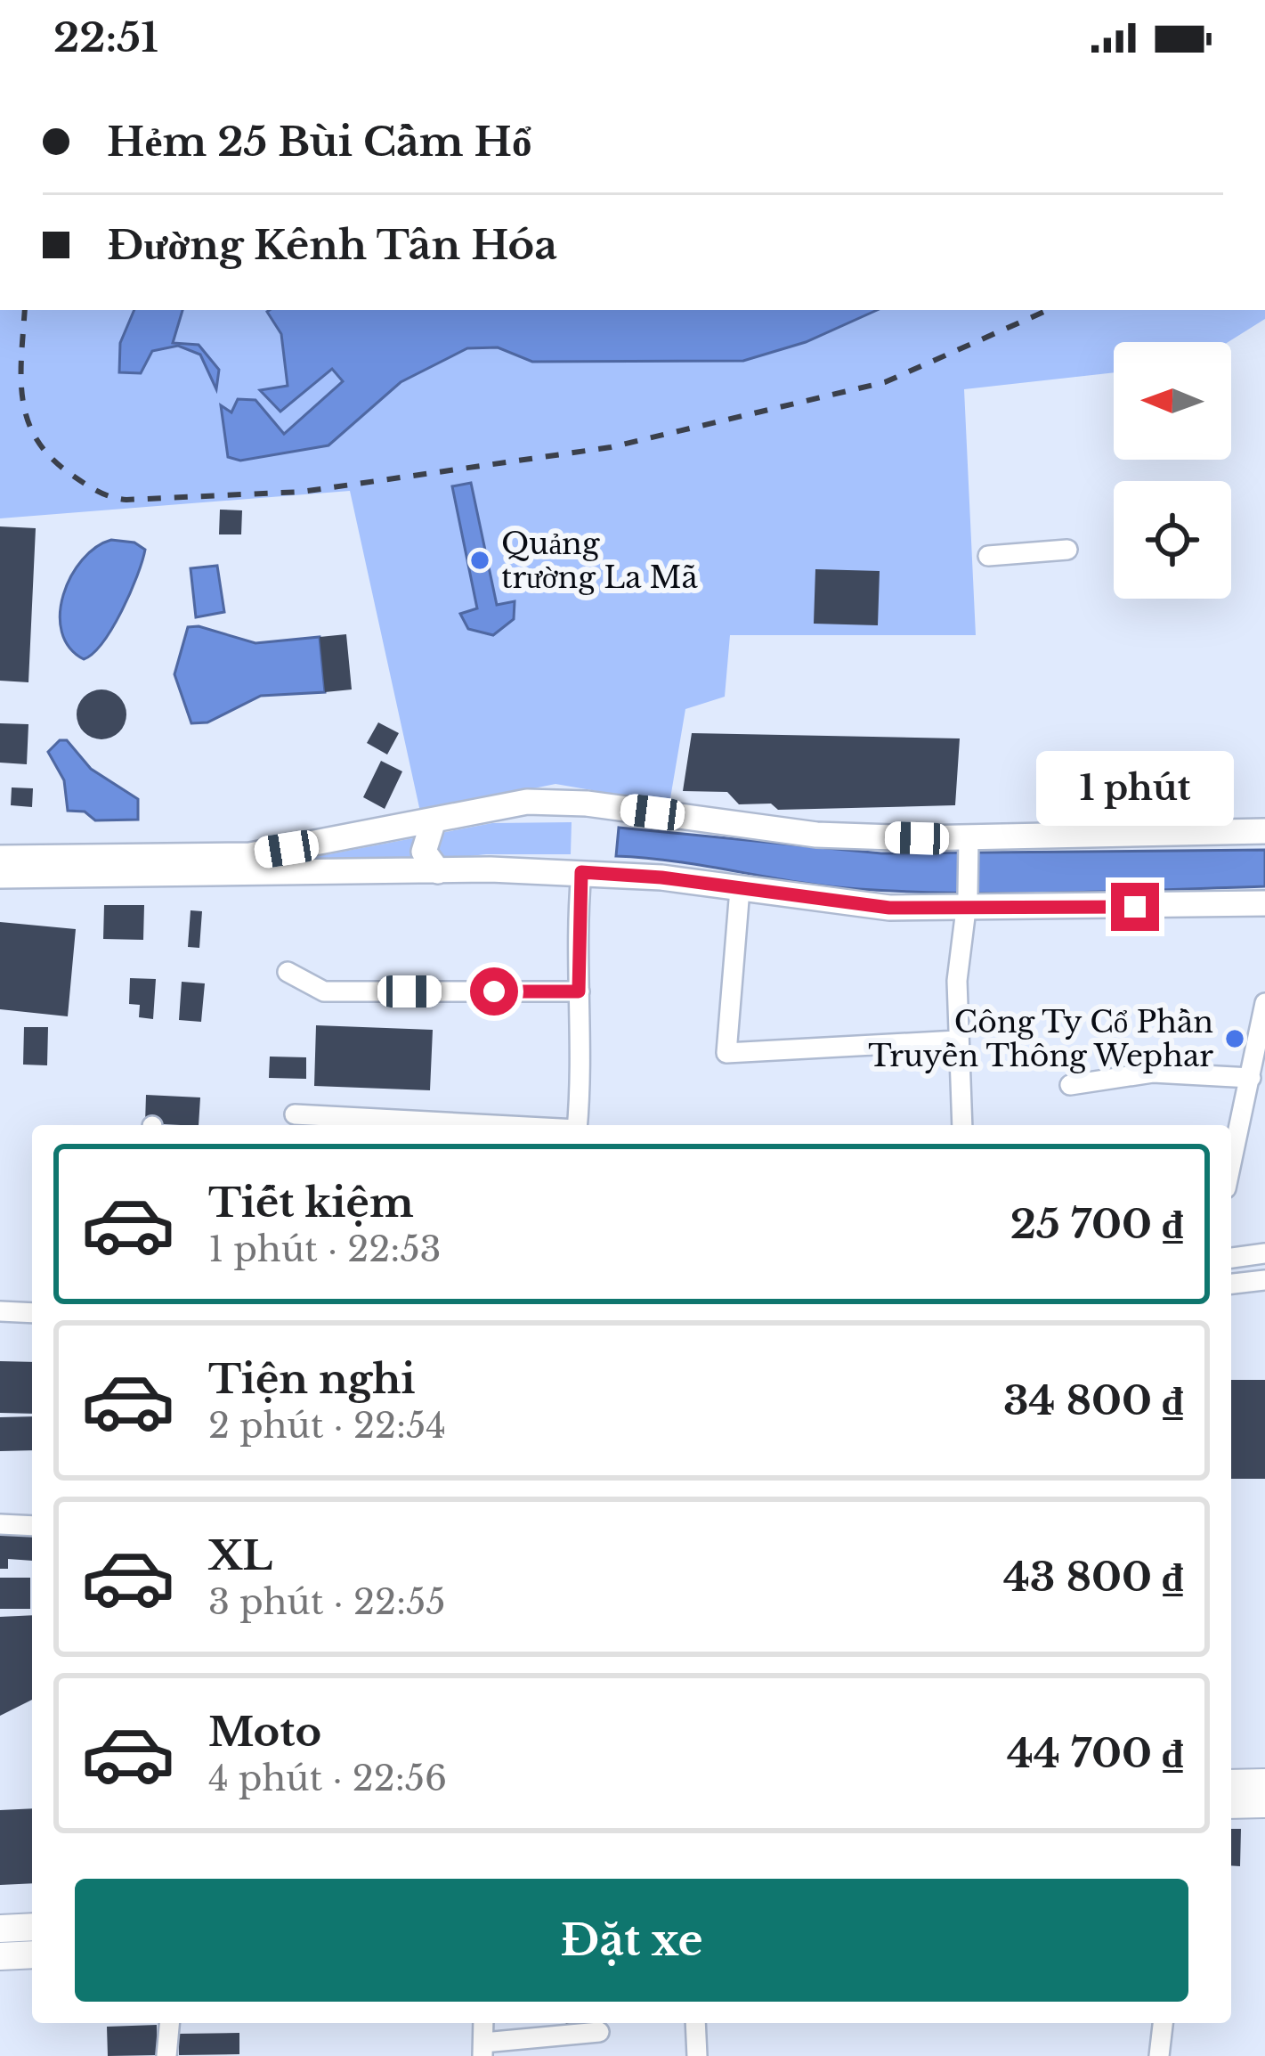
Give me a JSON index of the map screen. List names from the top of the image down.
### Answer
{
  "places": ["Quảng trường La Mã", "Công Ty Cổ Phần Truyền Thông Wephar"],
  "north": "left",
  "page": {
    "status": "22:51",
    "banner": ["Hẻm 25 Bùi Cầm Hổ", "Đường Kênh Tân Hóa"],
    "bubble": "1 phút",
    "list": [
      {
        "name": "Tiết kiệm",
        "note": "1 phút · 22:53",
        "value": "25 700 ₫"
      },
      {
        "name": "Tiện nghi",
        "note": "2 phút · 22:54",
        "value": "34 800 ₫"
      },
      {
        "name": "XL",
        "note": "3 phút · 22:55",
        "value": "43 800 ₫"
      },
      {
        "name": "Moto",
        "note": "4 phút · 22:56",
        "value": "44 700 ₫"
      }
    ],
    "buttons": "Đặt xe"
  }
}
